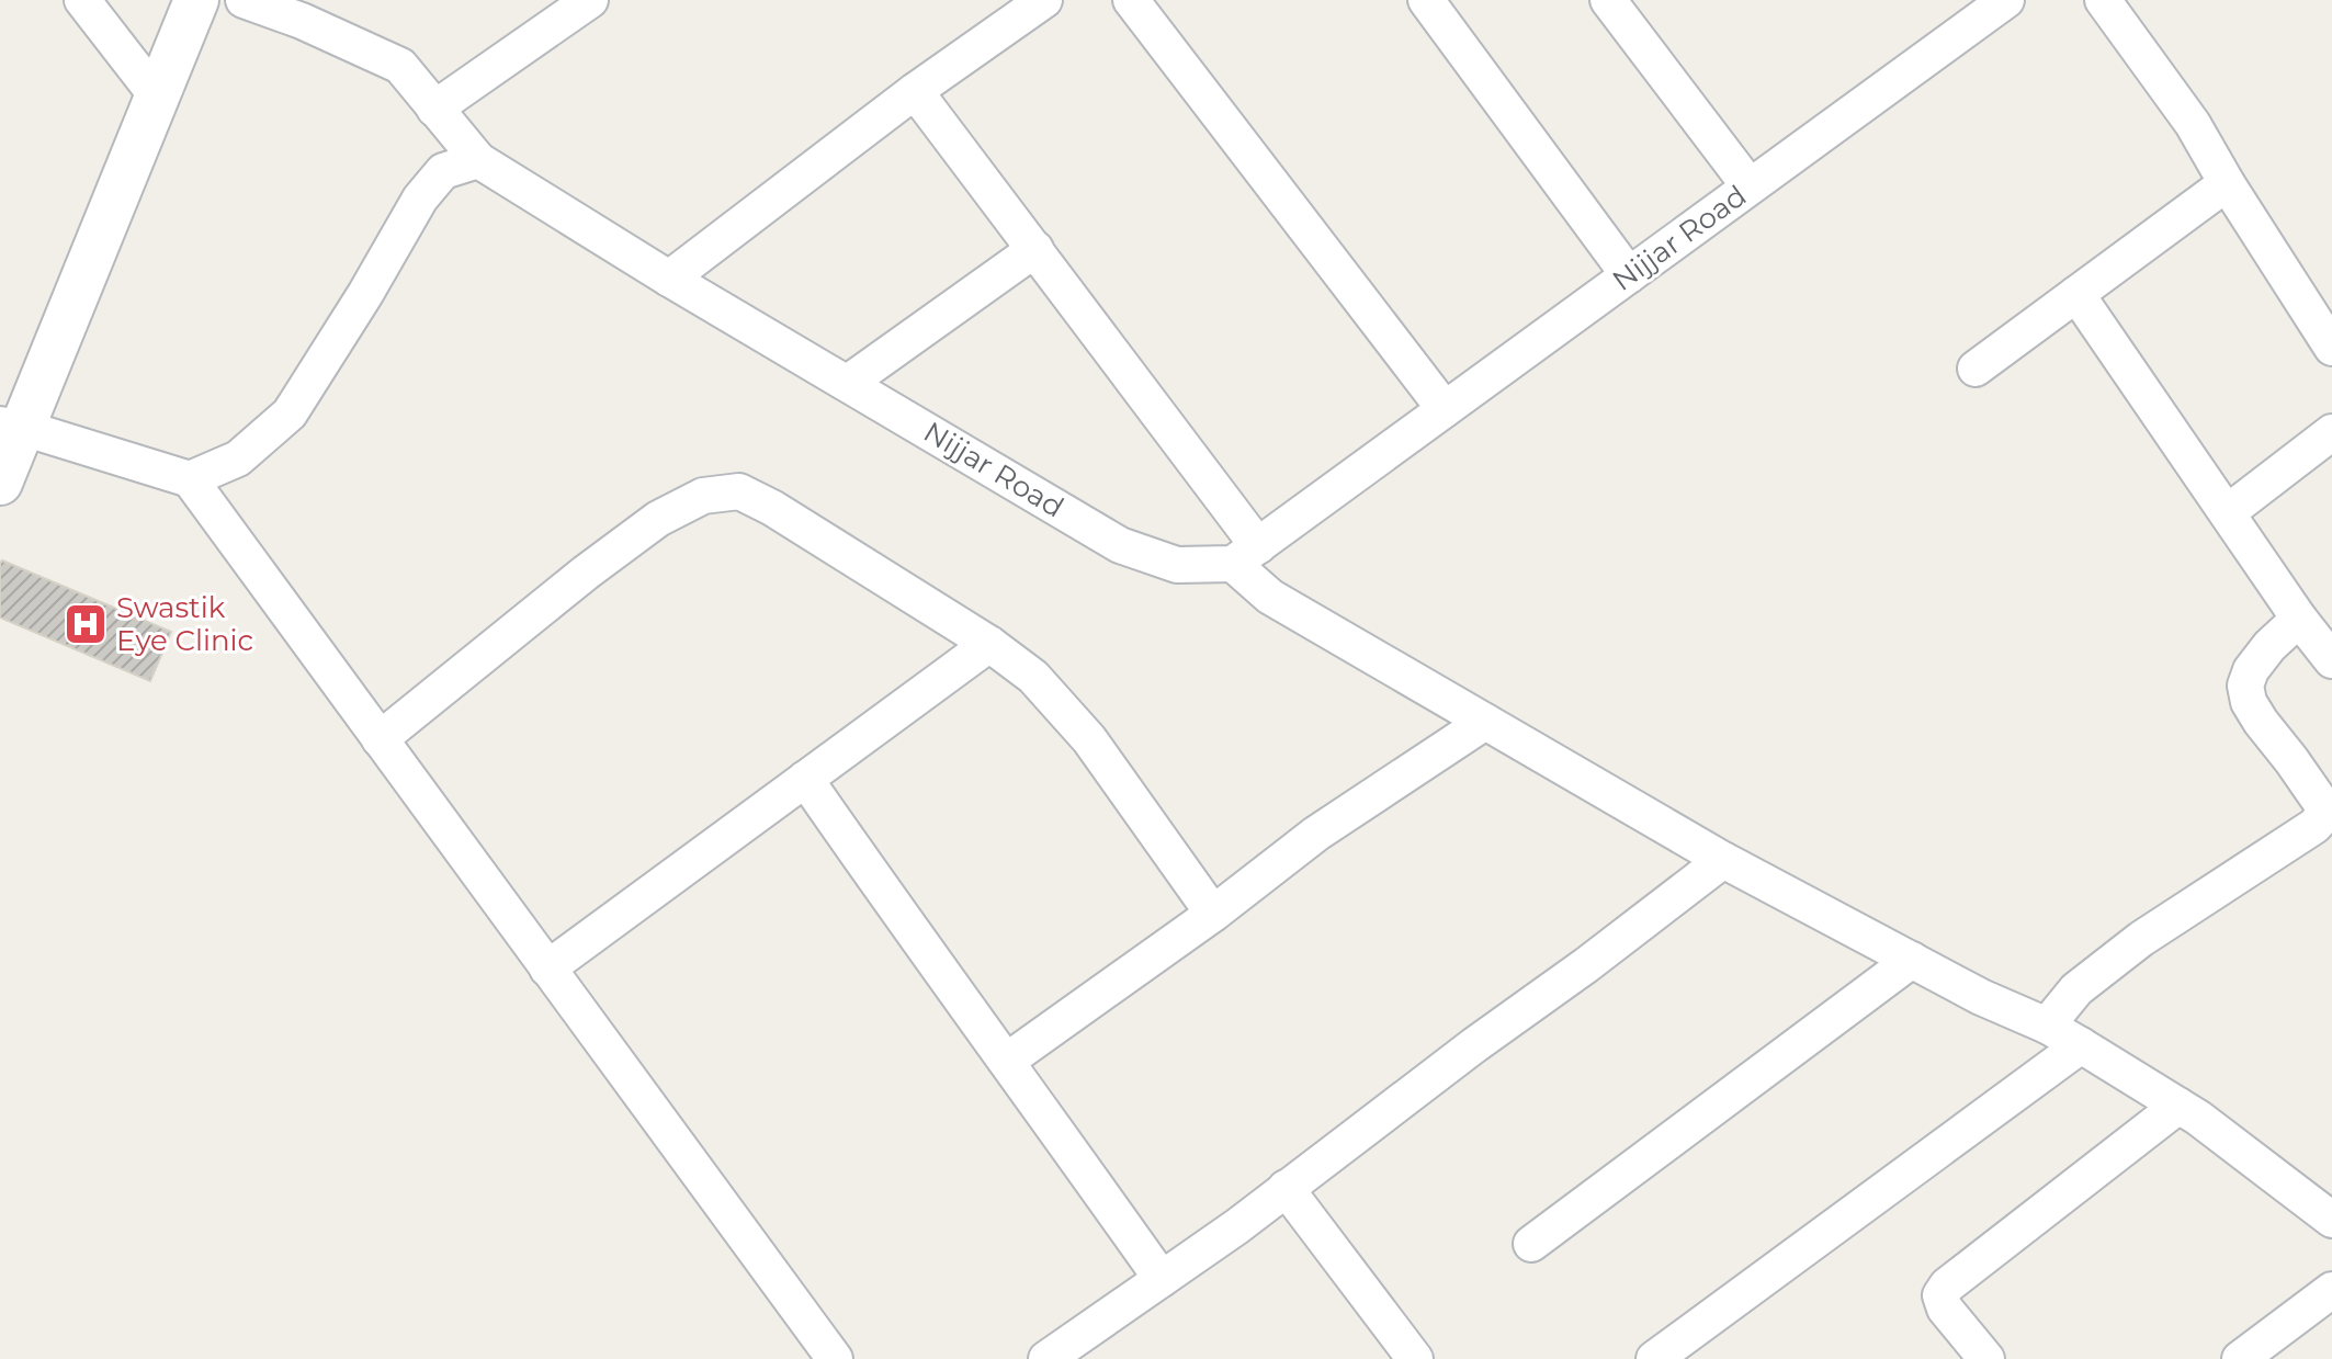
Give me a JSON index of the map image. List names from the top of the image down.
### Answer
{
  "streets": {
    "street": ["Nijjar Road"]
  },
  "places": {
    "hospital": ["Swastik Eye Clinic"]
  }
}
